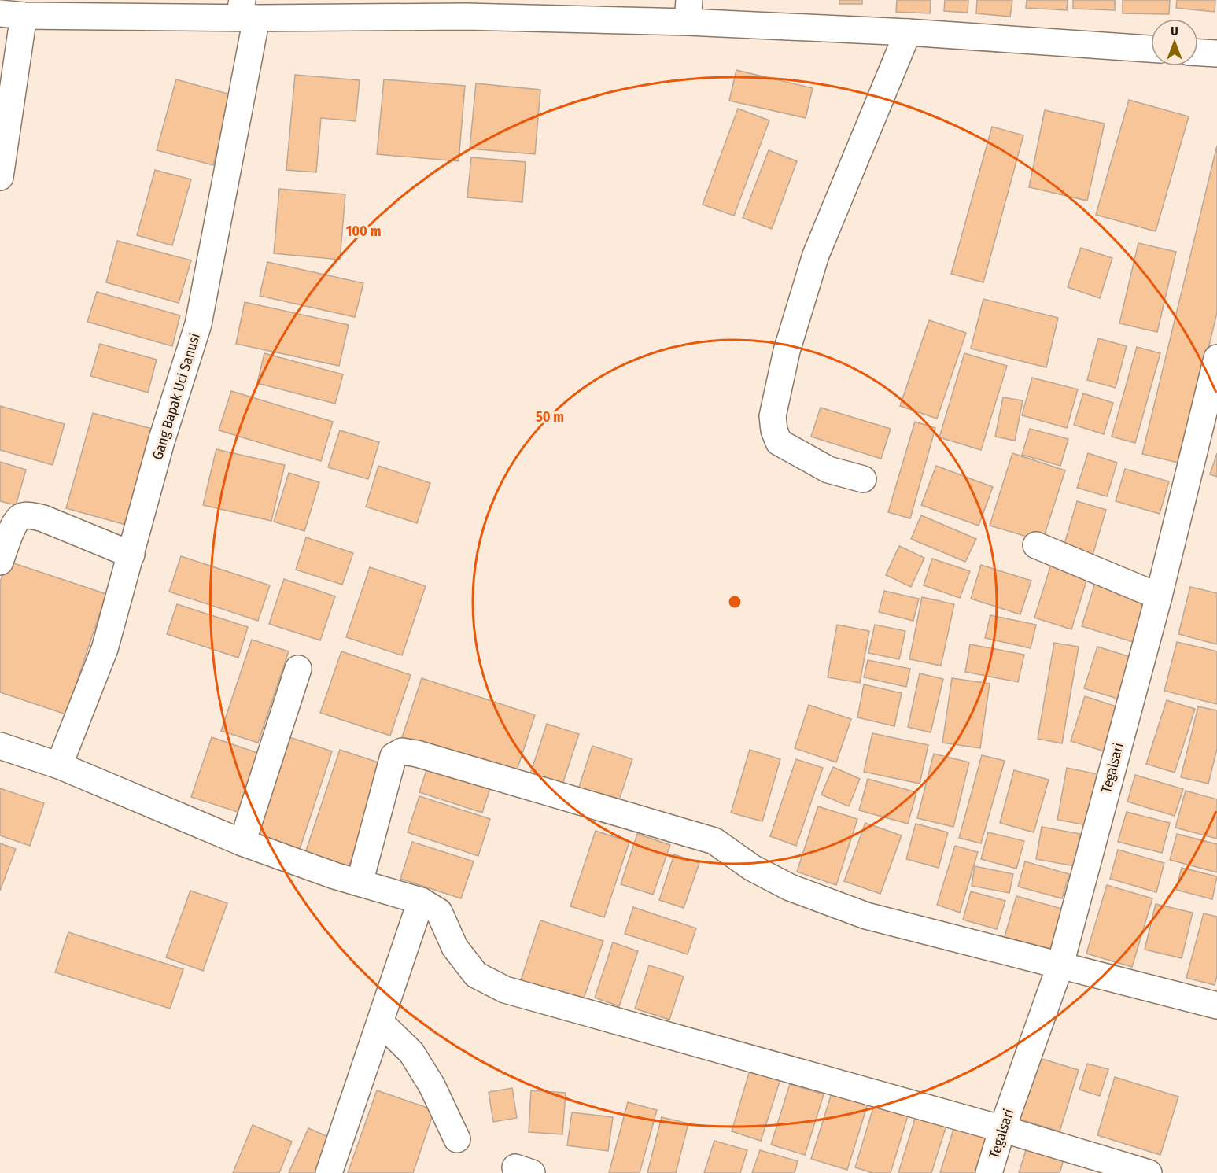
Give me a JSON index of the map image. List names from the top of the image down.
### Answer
{
  "streets": {
    "street": ["Gang Bapak Uci Sanusi", "Tegalsari"]
  },
  "north": "top",
  "rings": ["100 m", "50 m"]
}
